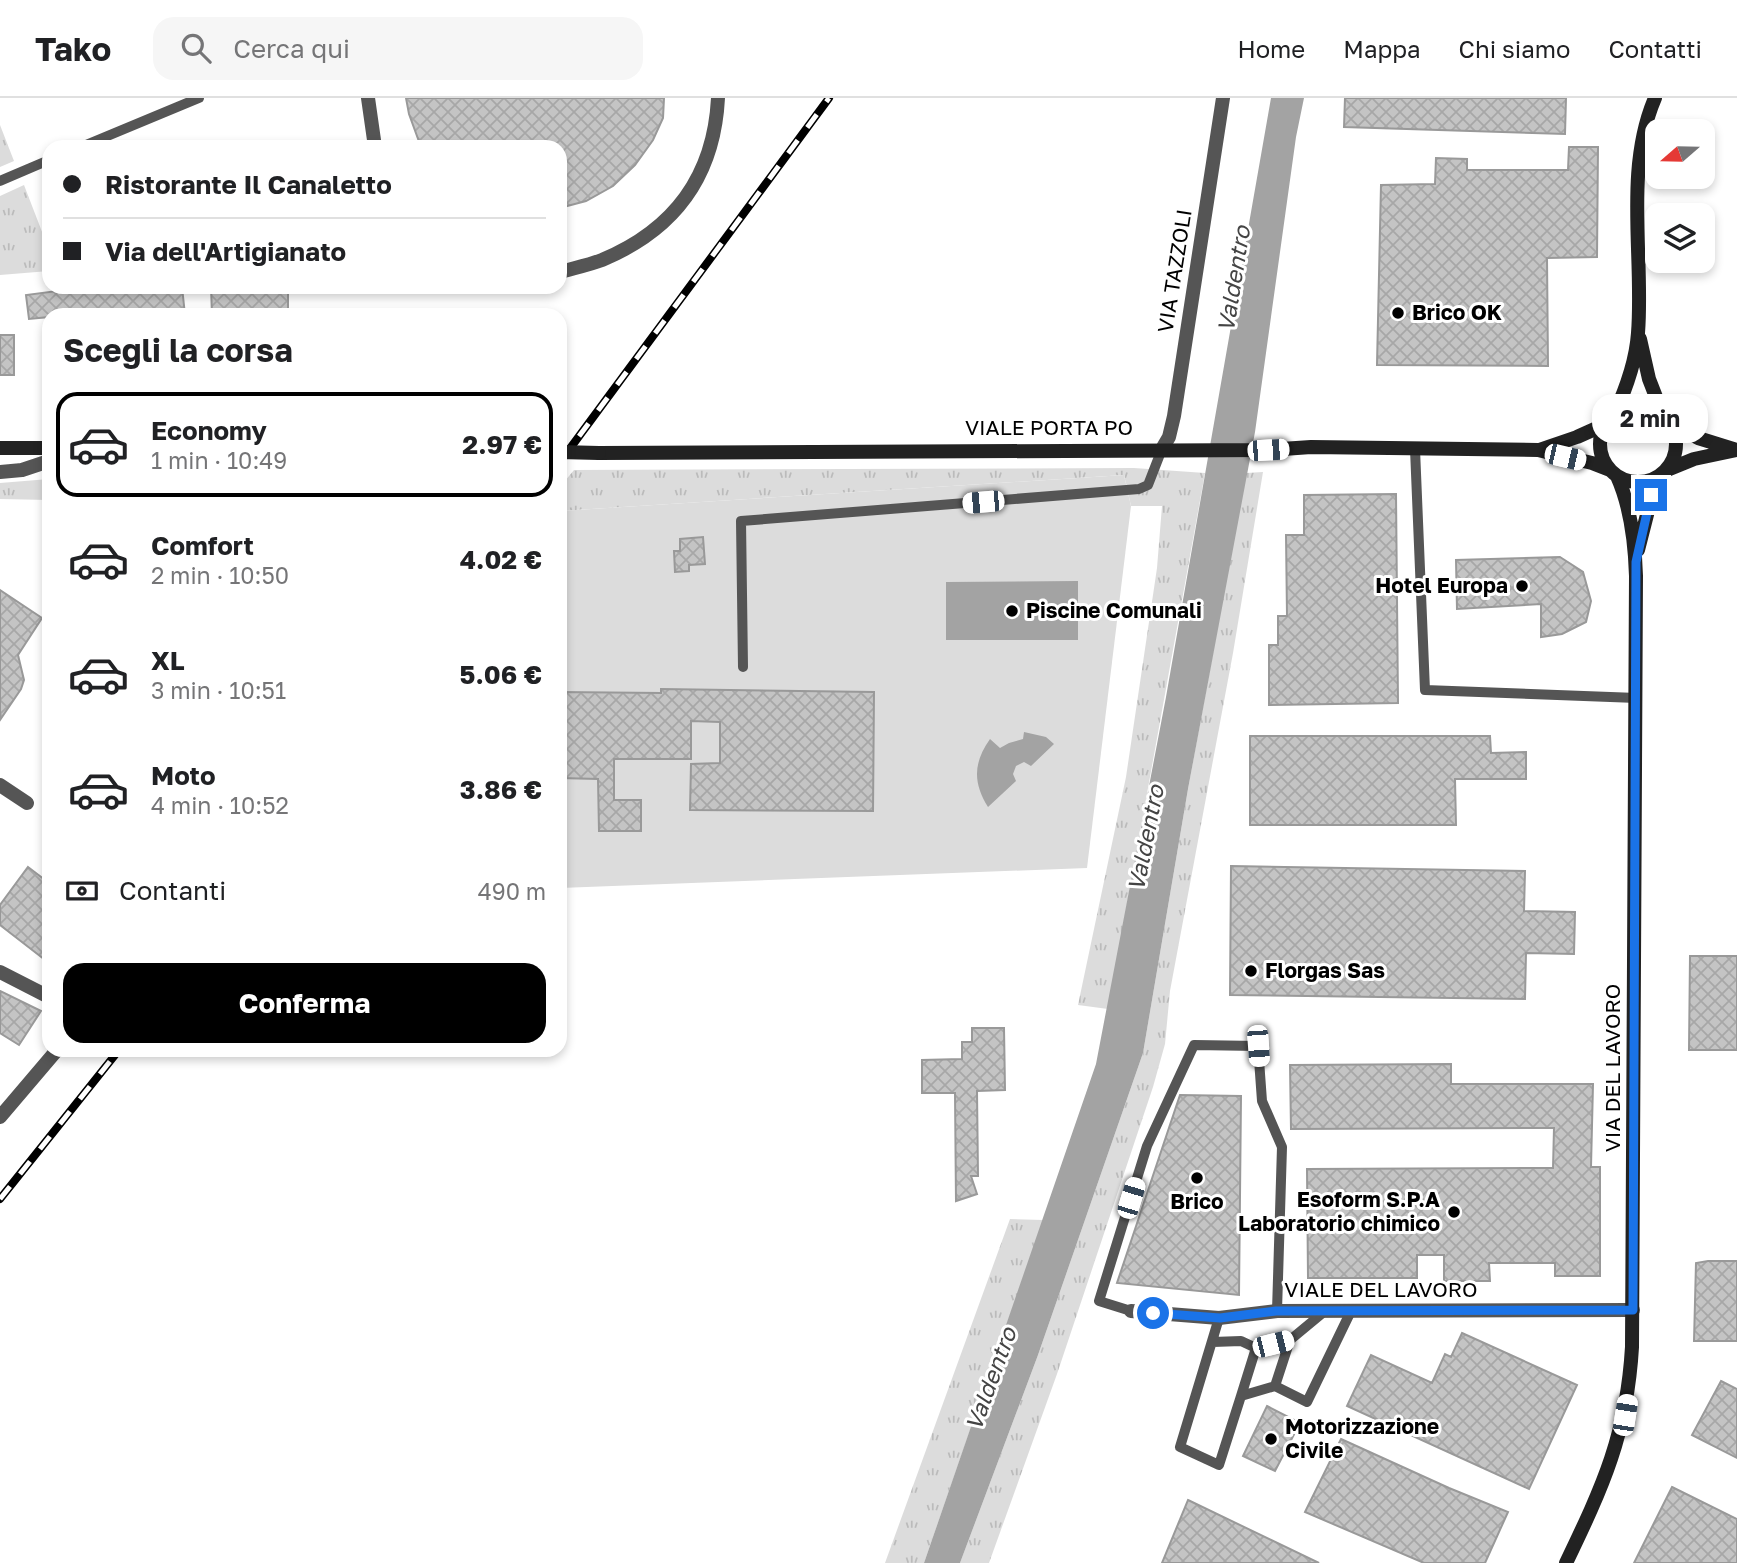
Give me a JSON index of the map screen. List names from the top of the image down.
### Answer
{
  "streets": {
    "main road": ["VIALE PORTA PO", "VIA DEL LAVORO"],
    "street": ["VIA TAZZOLI", "VIALE DEL LAVORO"]
  },
  "crossings": [
    ["VIA TAZZOLI", "VIALE PORTA PO"],
    ["VIA DEL LAVORO", "VIALE DEL LAVORO"]
  ],
  "water": ["Valdentro"],
  "places": [
    "Brico OK",
    "Hotel Europa",
    "Piscine Comunali",
    "Florgas Sas",
    "Brico",
    "Esoform S.P.A Laboratorio chimico",
    "Motorizzazione Civile"
  ],
  "north": "left",
  "page": {
    "header": "Tako",
    "search": "Cerca qui",
    "nav": [
      "Home",
      "Mappa",
      "Chi siamo",
      "Contatti"
    ],
    "banner": ["Ristorante Il Canaletto", "Via dell'Artigianato"],
    "heading": "Scegli la corsa",
    "list": [
      {
        "name": "Economy",
        "note": "1 min · 10:49",
        "value": "2.97 €"
      },
      {
        "name": "Comfort",
        "note": "2 min · 10:50",
        "value": "4.02 €"
      },
      {
        "name": "XL",
        "note": "3 min · 10:51",
        "value": "5.06 €"
      },
      {
        "name": "Moto",
        "note": "4 min · 10:52",
        "value": "3.86 €"
      }
    ],
    "bubble": "2 min",
    "pay": ["Contanti", "490 m"],
    "buttons": "Conferma"
  }
}
